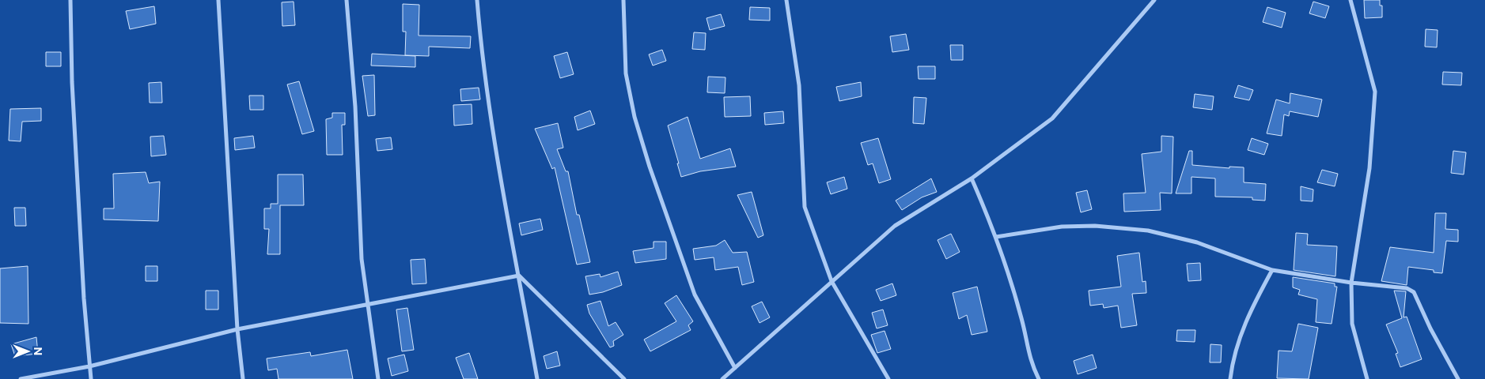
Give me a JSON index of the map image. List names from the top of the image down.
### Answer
{
  "north": "right"
}
